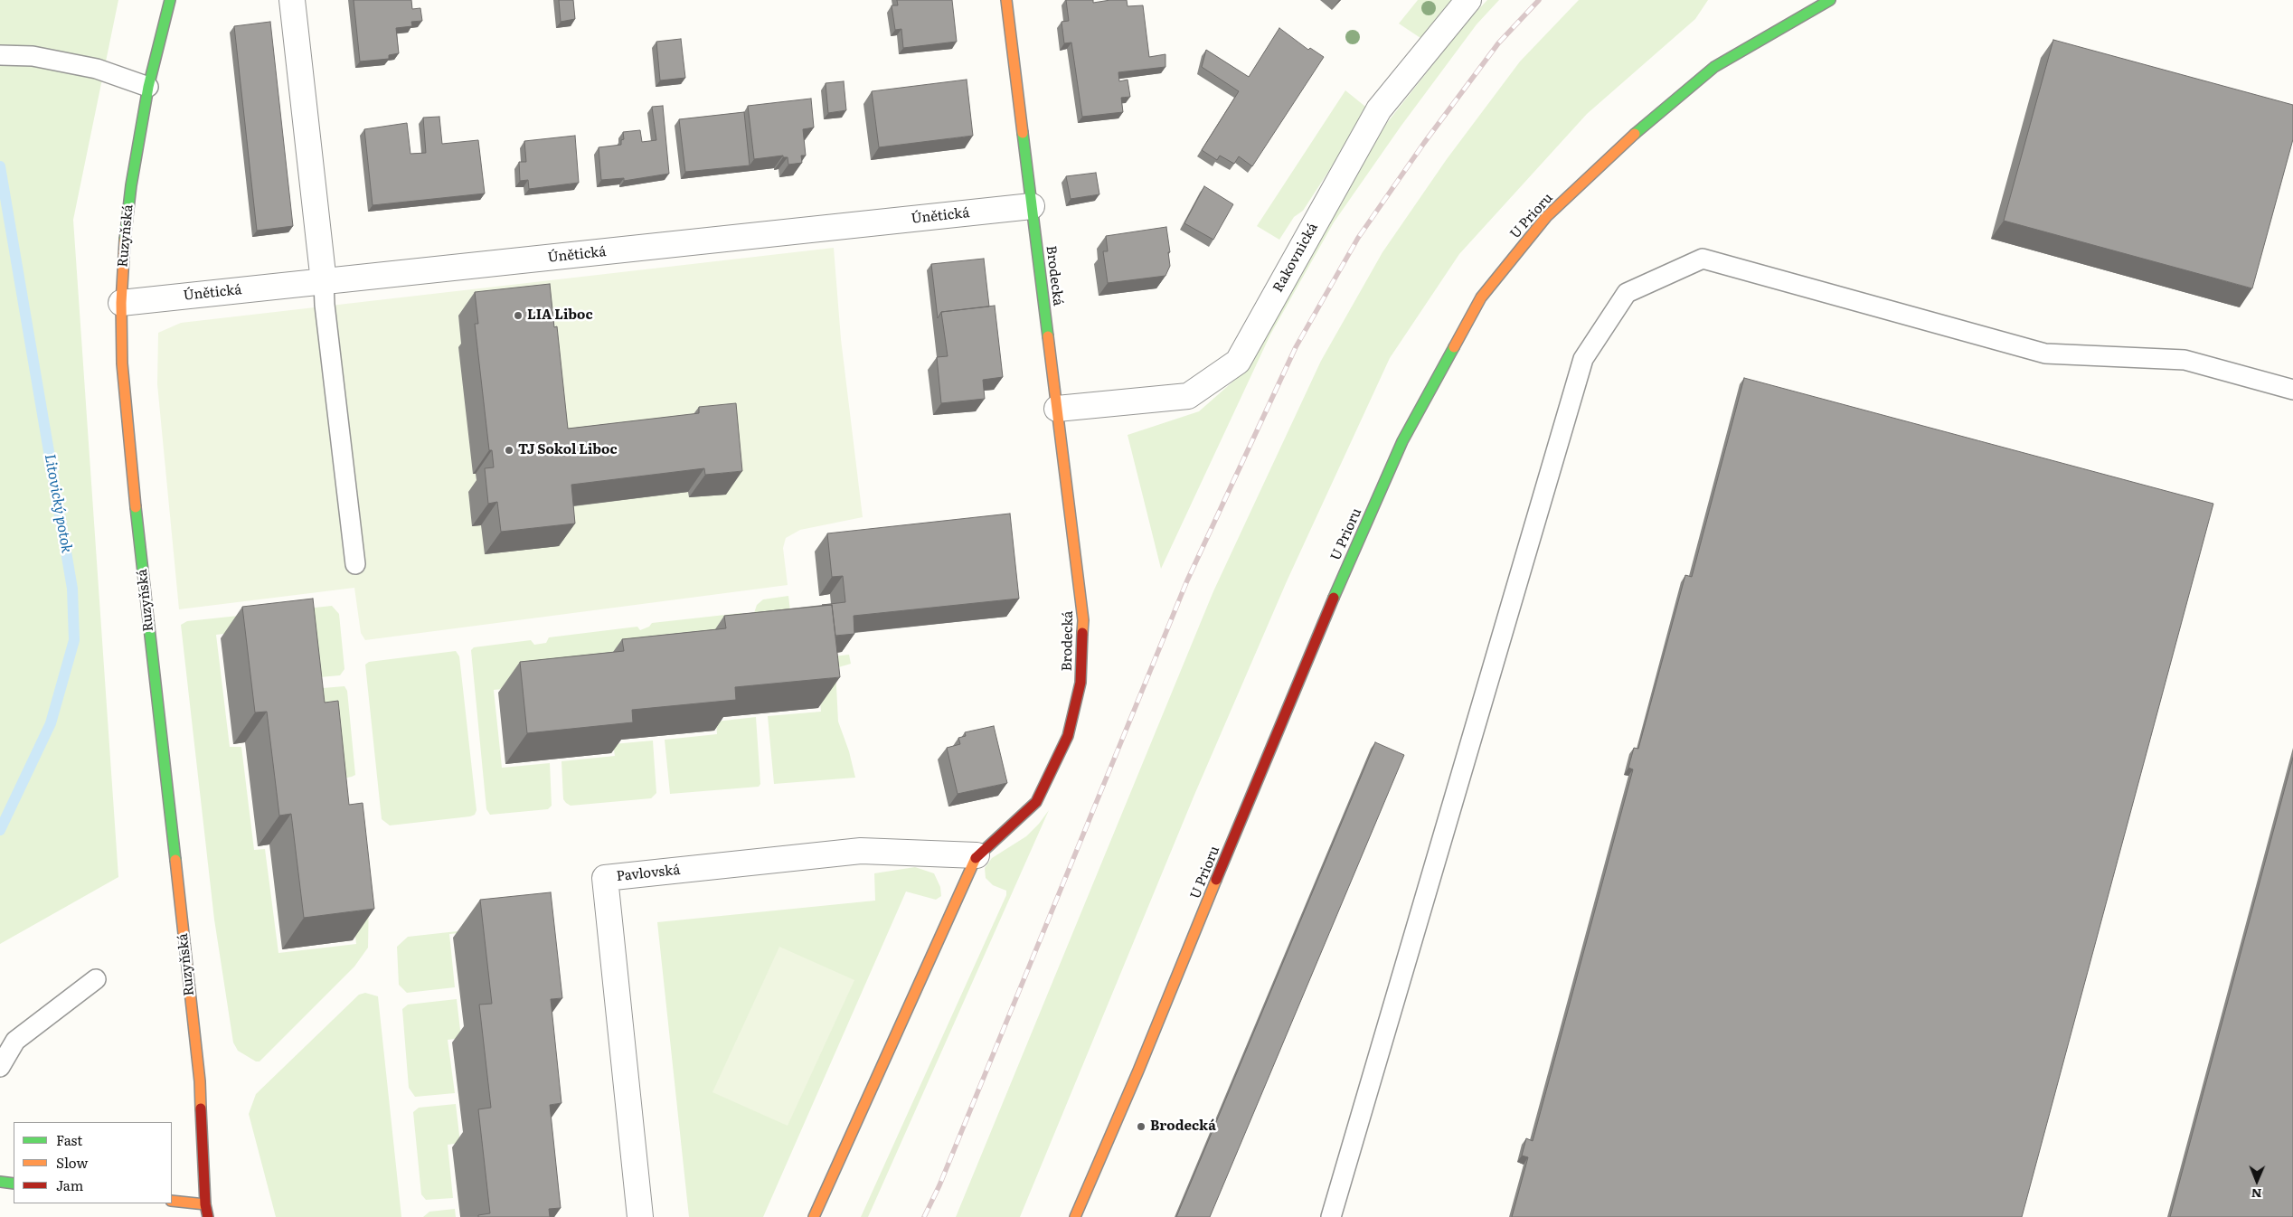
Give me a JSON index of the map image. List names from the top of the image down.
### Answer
{
  "streets": {
    "street": [
      "Únětická",
      "U Prioru",
      "Ruzyňská",
      "Rakovnická",
      "Brodecká",
      "Pavlovská"
    ]
  },
  "crossings": [
    ["Únětická", "Ruzyňská"],
    ["Únětická", "Brodecká"],
    ["Rakovnická", "Brodecká"],
    ["Brodecká", "Pavlovská"]
  ],
  "water": ["Litovický potok"],
  "places": ["LIA Liboc", "TJ Sokol Liboc", "Brodecká"],
  "legend": ["Fast", "Slow", "Jam"],
  "north": "bottom"
}
